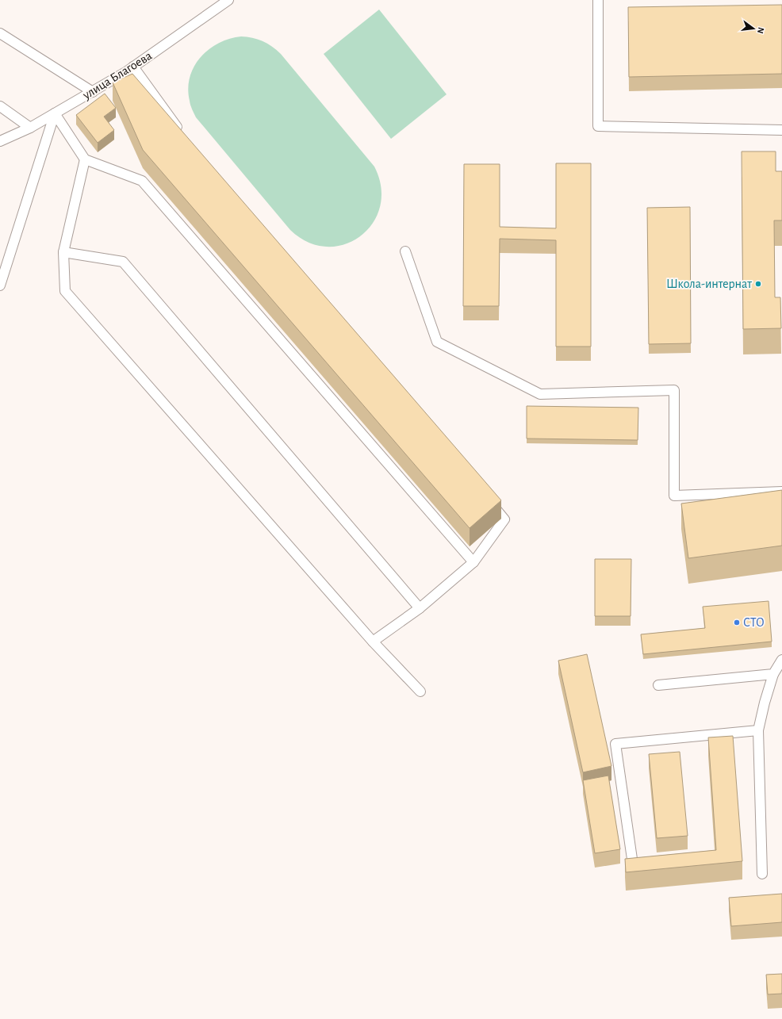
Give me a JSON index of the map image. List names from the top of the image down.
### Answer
{
  "streets": {
    "lane": ["улица Благоева"]
  },
  "places": ["Школа-интернат", "СТО"],
  "north": "right"
}
